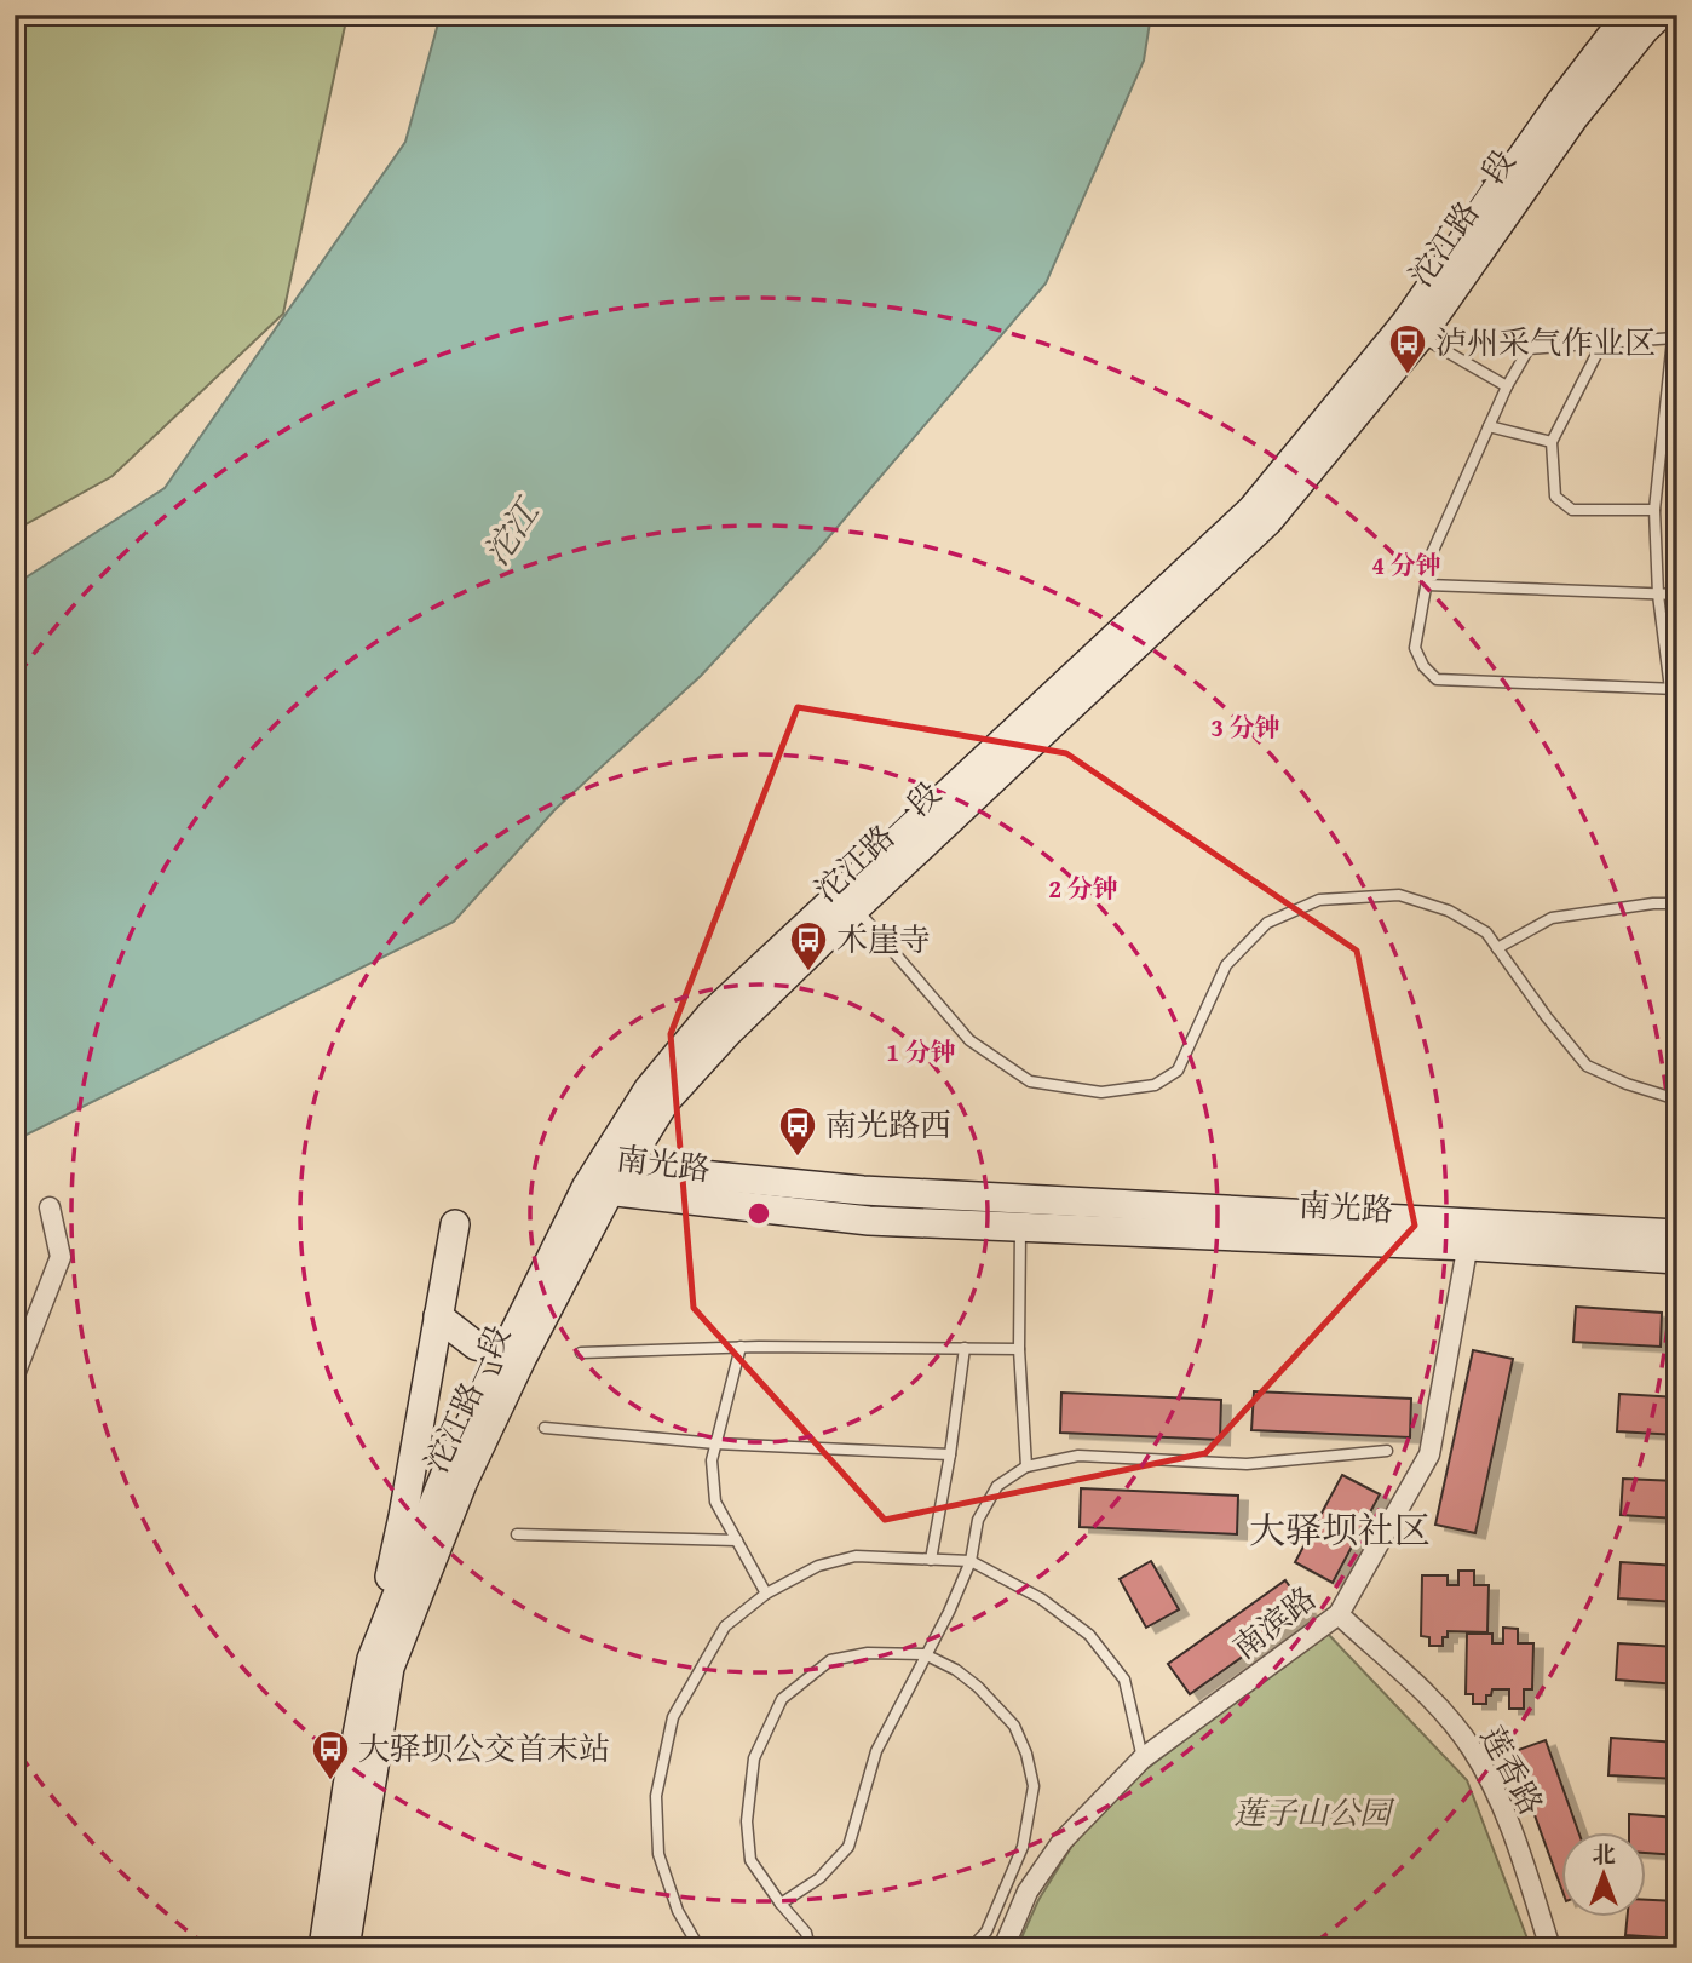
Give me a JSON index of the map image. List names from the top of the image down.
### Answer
{
  "streets": {
    "street": [
      "沱江路一段",
      "南光路",
      "南滨路",
      "莲香路"
    ]
  },
  "crossings": [
    ["沱江路一段", "南光路"],
    ["南光路", "南滨路"],
    ["南滨路", "莲香路"]
  ],
  "districts": ["大驿坝社区"],
  "water": ["沱江"],
  "parks": ["莲子山公园"],
  "places": {
    "bus stop": [
      "泸州采气作业区",
      "木崖寺",
      "南光路西",
      "大驿坝公交首末站"
    ]
  },
  "north": "top",
  "rings": [
    "4 分钟",
    "3 分钟",
    "2 分钟",
    "1 分钟"
  ]
}
